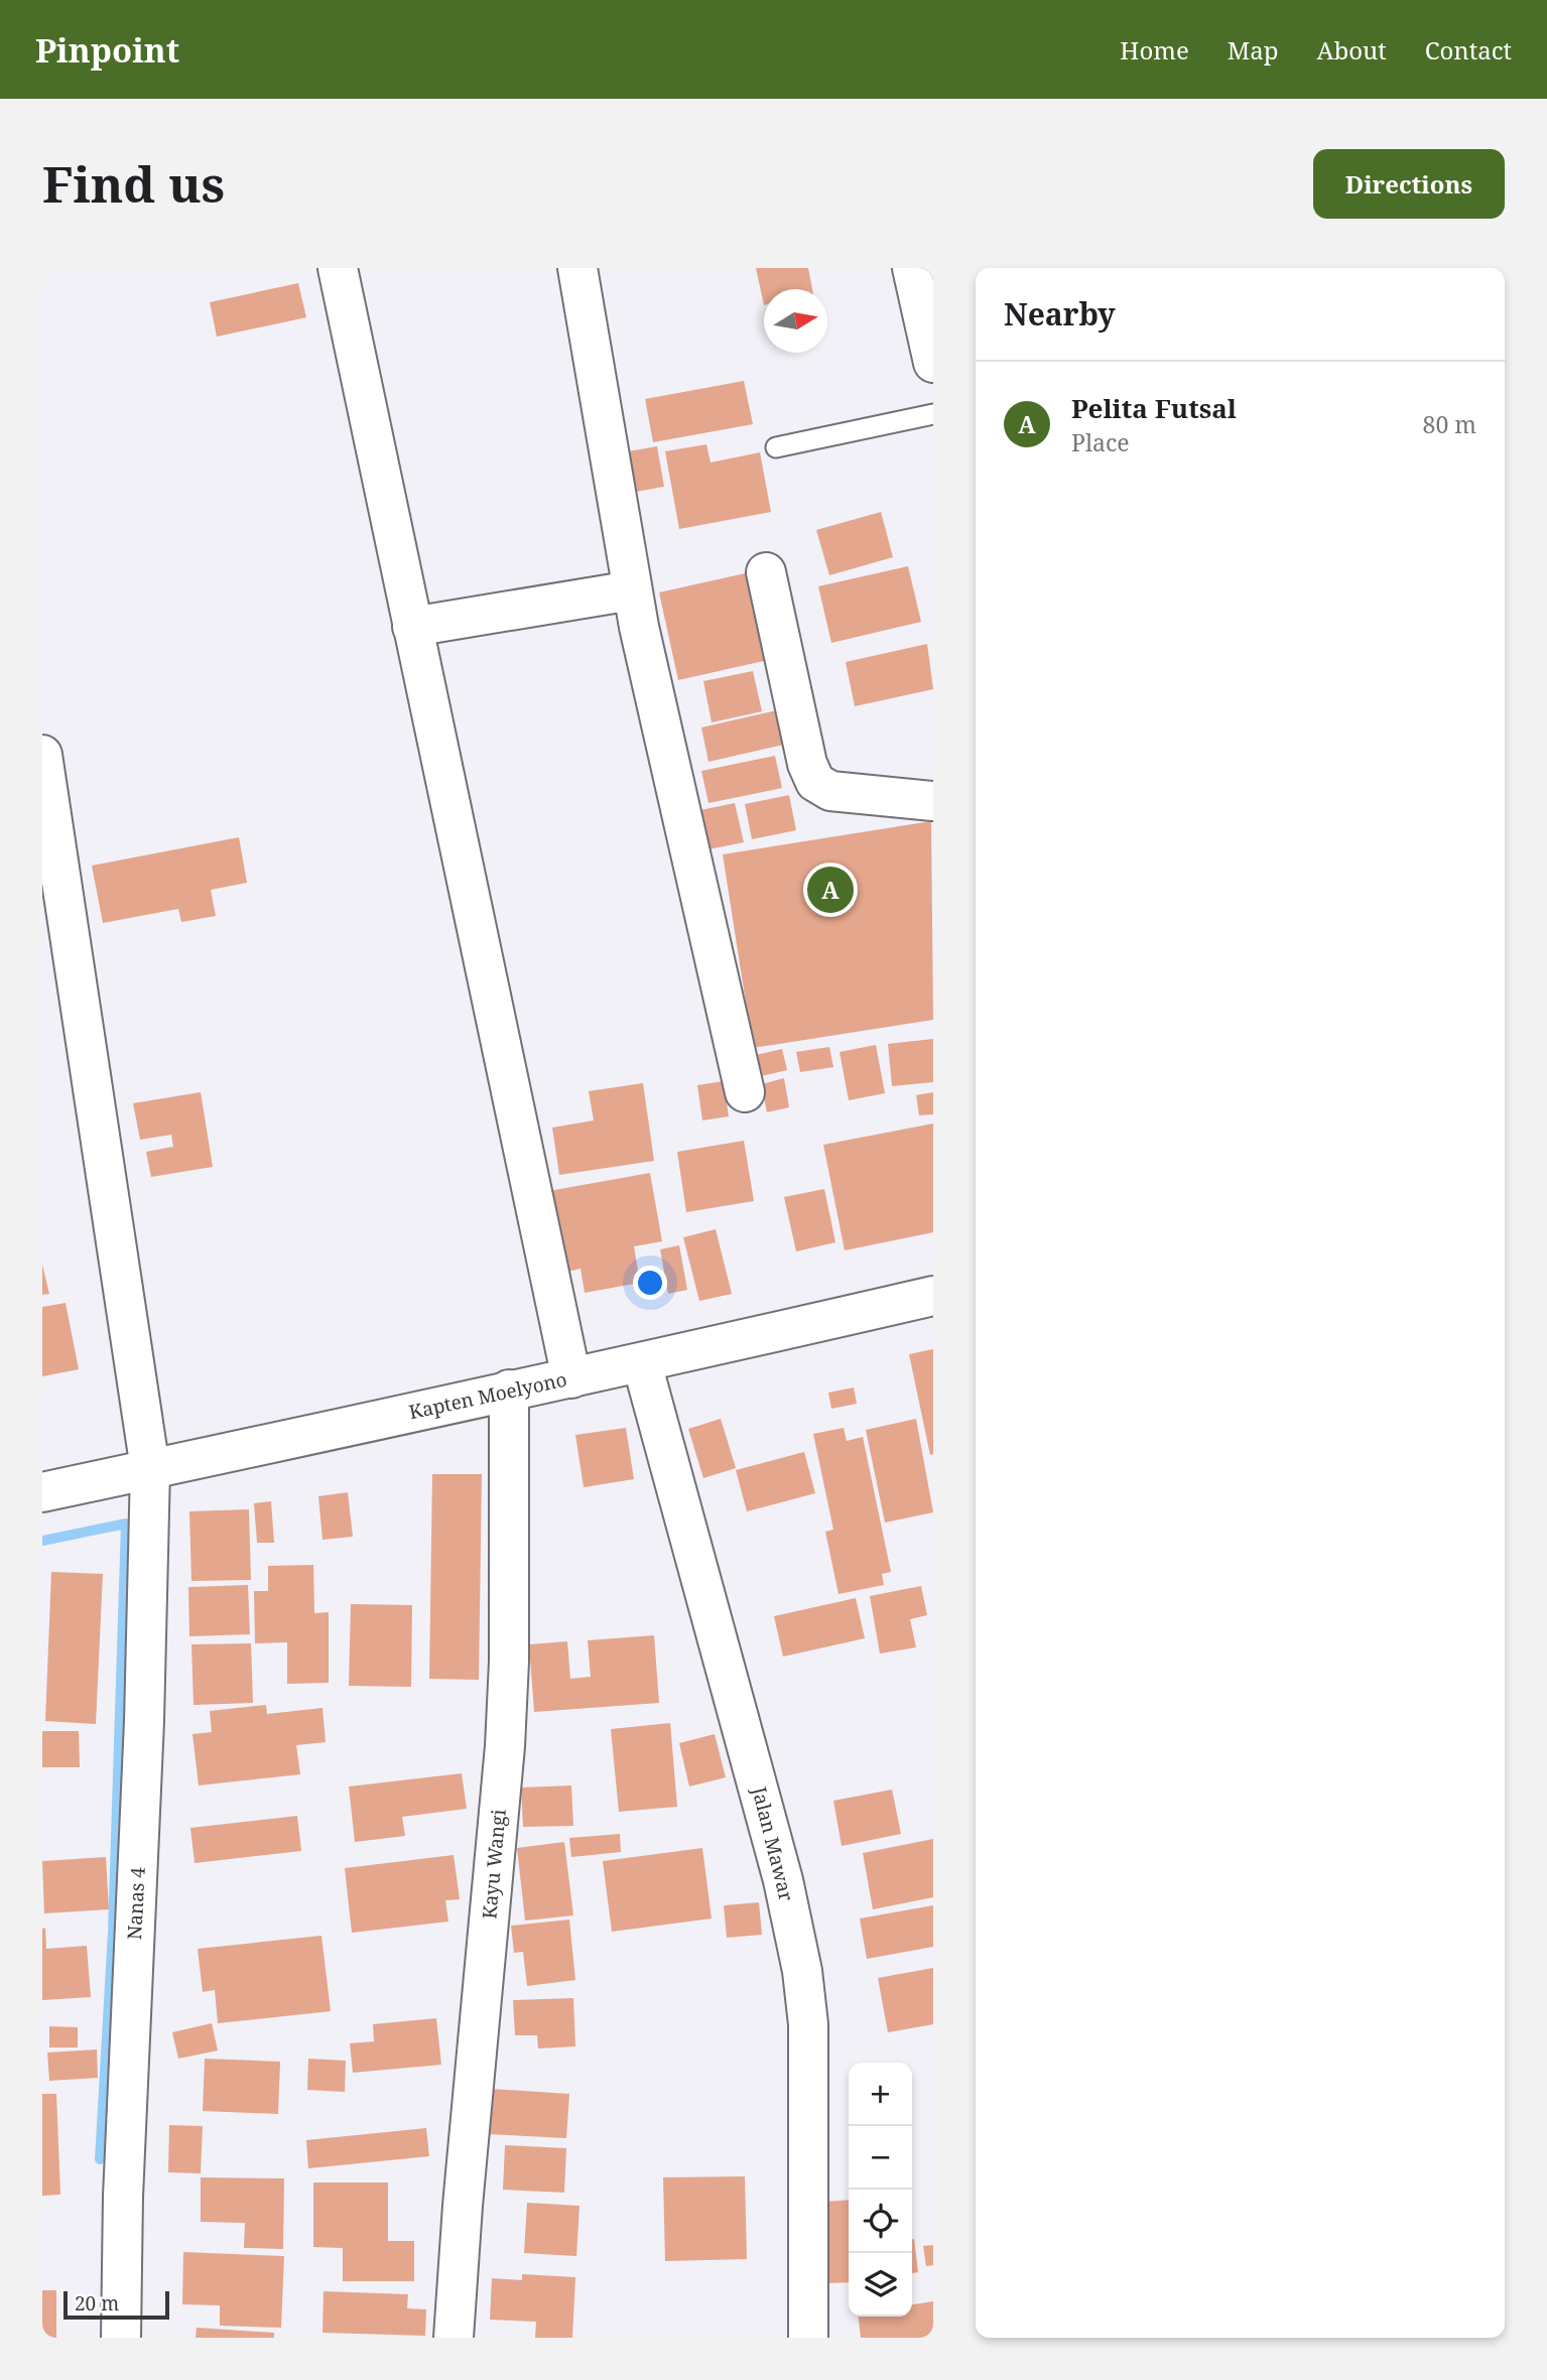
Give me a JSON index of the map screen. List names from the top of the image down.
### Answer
{
  "streets": {
    "street": [
      "Kapten Moelyono",
      "Jalan Mawar",
      "Kayu Wangi",
      "Nanas 4"
    ]
  },
  "crossings": [
    ["Kapten Moelyono", "Jalan Mawar"],
    ["Kapten Moelyono", "Kayu Wangi"],
    ["Kapten Moelyono", "Nanas 4"]
  ],
  "scale_bar": "20 m",
  "north": "right",
  "page": {
    "header": "Pinpoint",
    "nav": [
      "Home",
      "Map",
      "About",
      "Contact"
    ],
    "buttons": "Directions",
    "title": "Find us",
    "heading": "Nearby",
    "list": [
      {
        "mark": "A",
        "name": "Pelita Futsal",
        "note": "Place",
        "value": "80 m"
      }
    ],
    "pins": "A",
    "map_buttons": ["+", "−"],
    "scale": "20 m"
  }
}
